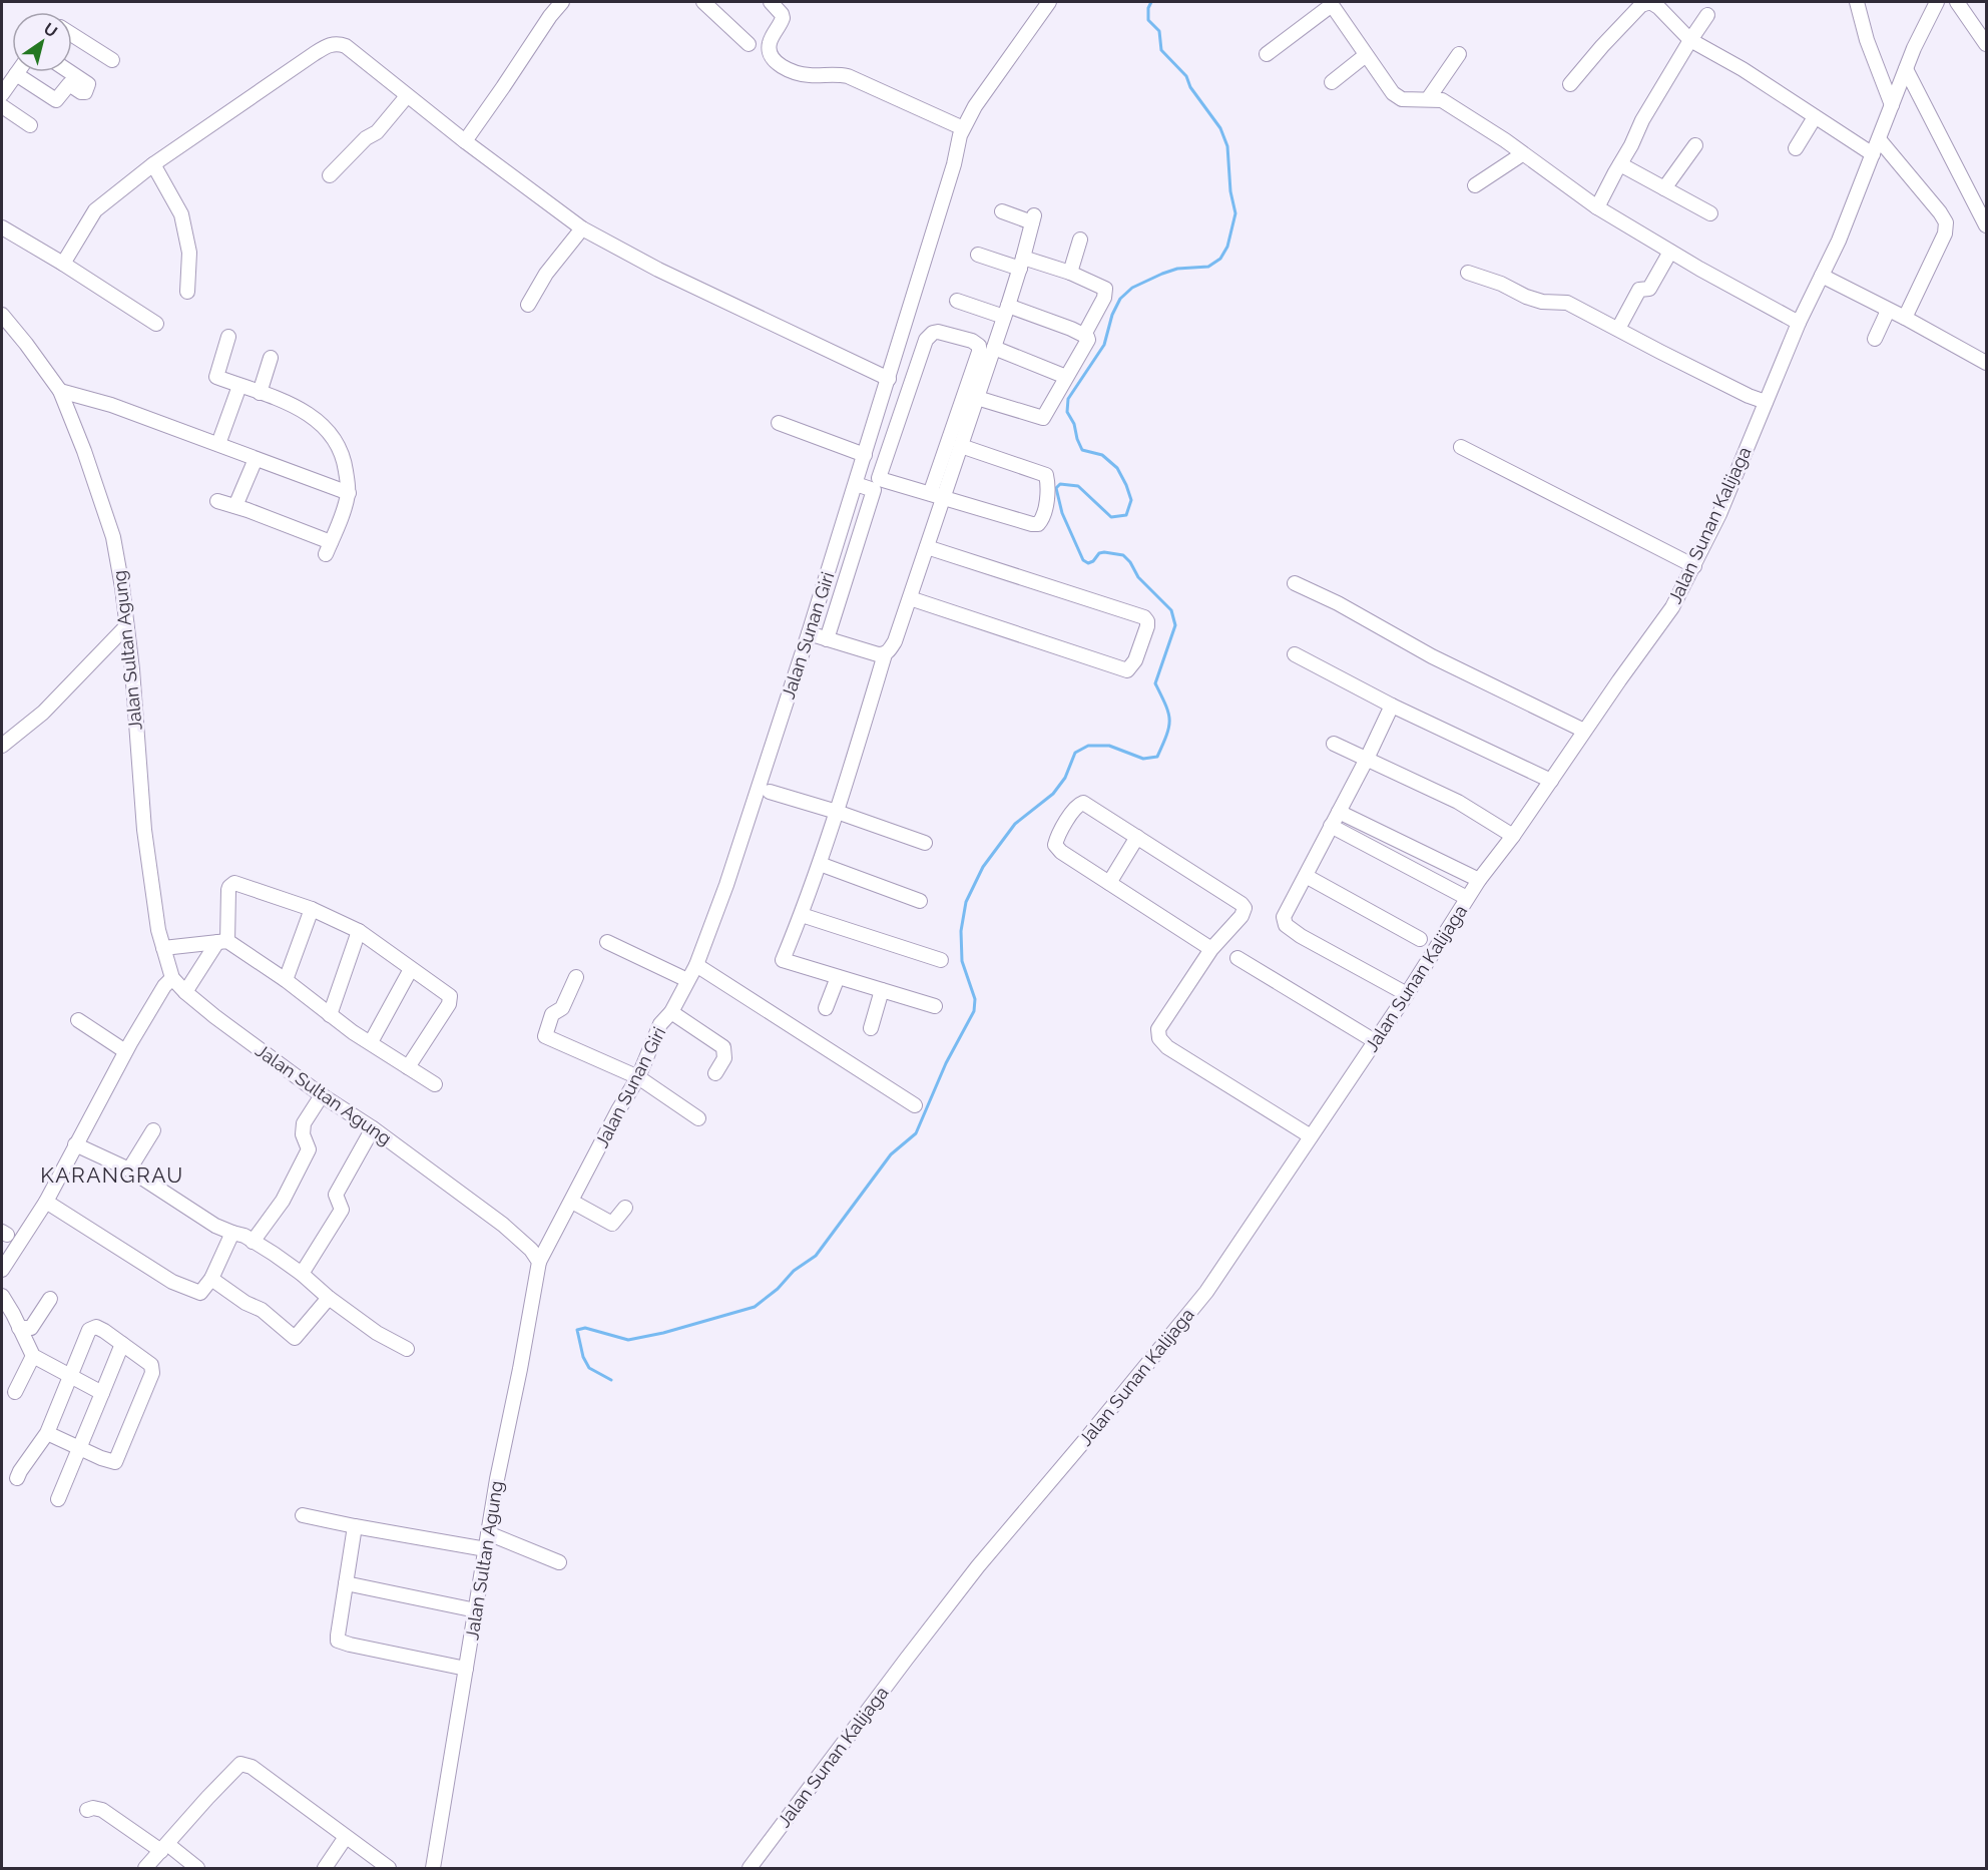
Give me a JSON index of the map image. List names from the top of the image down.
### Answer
{
  "streets": {
    "street": ["Jalan Sunan Kalijaga", "Jalan Sunan Giri", "Jalan Sultan Agung"]
  },
  "crossings": [
    ["Jalan Sunan Giri", "Jalan Sultan Agung"]
  ],
  "districts": ["KARANGRAU"],
  "north": "top right"
}
